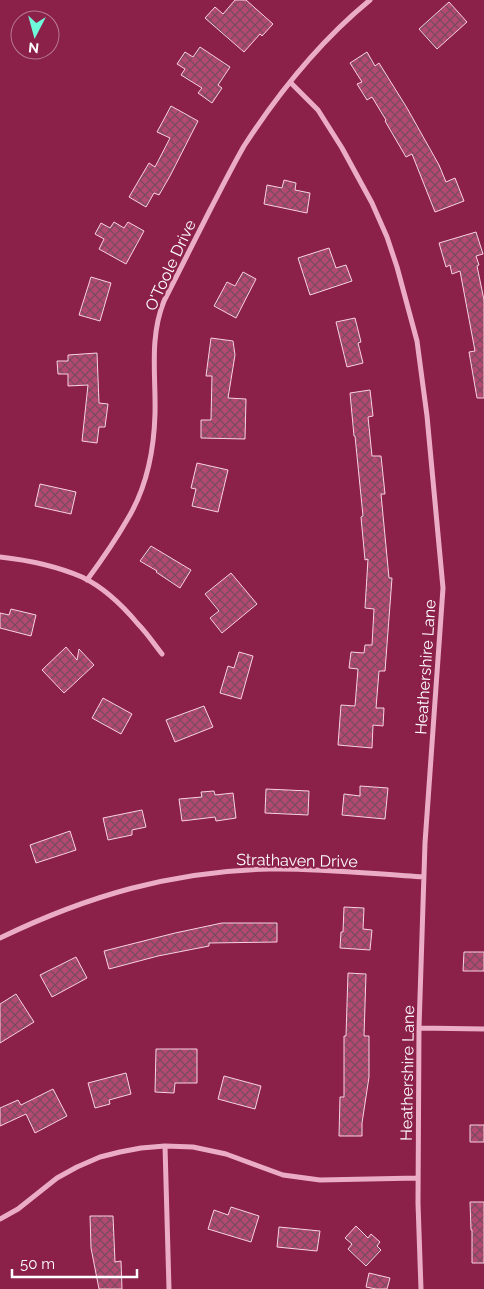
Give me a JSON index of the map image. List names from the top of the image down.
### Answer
{
  "streets": {
    "street": ["O'Toole Drive", "Heathershire Lane", "Strathaven Drive"]
  },
  "crossings": [
    ["O'Toole Drive", "Heathershire Lane"],
    ["Heathershire Lane", "Strathaven Drive"]
  ],
  "scale_bar": "50 m",
  "north": "bottom"
}
